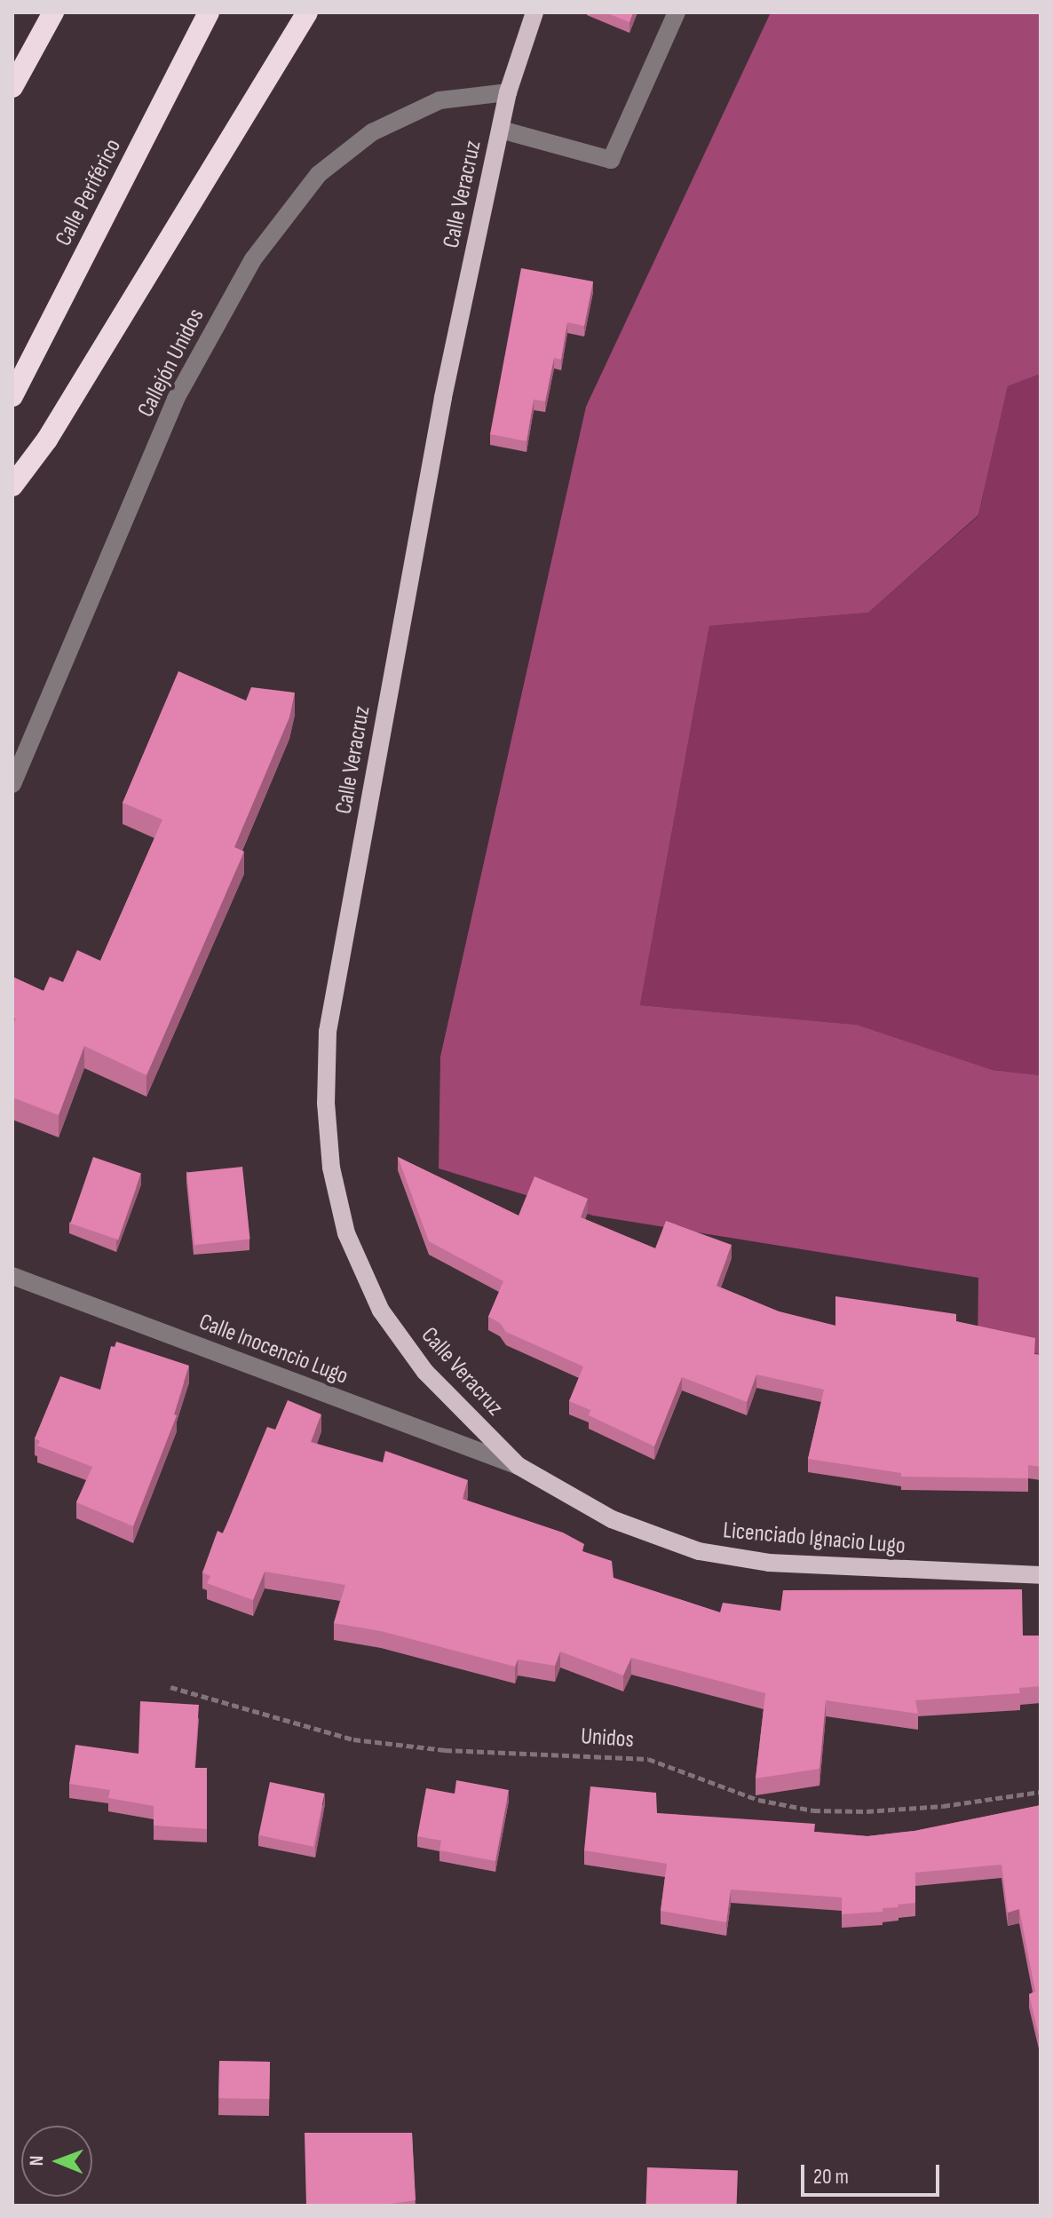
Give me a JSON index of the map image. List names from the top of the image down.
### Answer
{
  "streets": {
    "highway": ["Calle Periférico"],
    "main road": ["Calle Veracruz", "Licenciado Ignacio Lugo"],
    "street": ["Callejón Unidos", "Calle Inocencio Lugo"],
    "path": ["Unidos"]
  },
  "crossings": [
    ["Calle Veracruz", "Callejón Unidos"],
    ["Calle Veracruz", "Calle Inocencio Lugo"],
    ["Calle Veracruz", "Licenciado Ignacio Lugo"],
    ["Calle Inocencio Lugo", "Licenciado Ignacio Lugo"]
  ],
  "scale_bar": "20 m",
  "north": "left"
}
